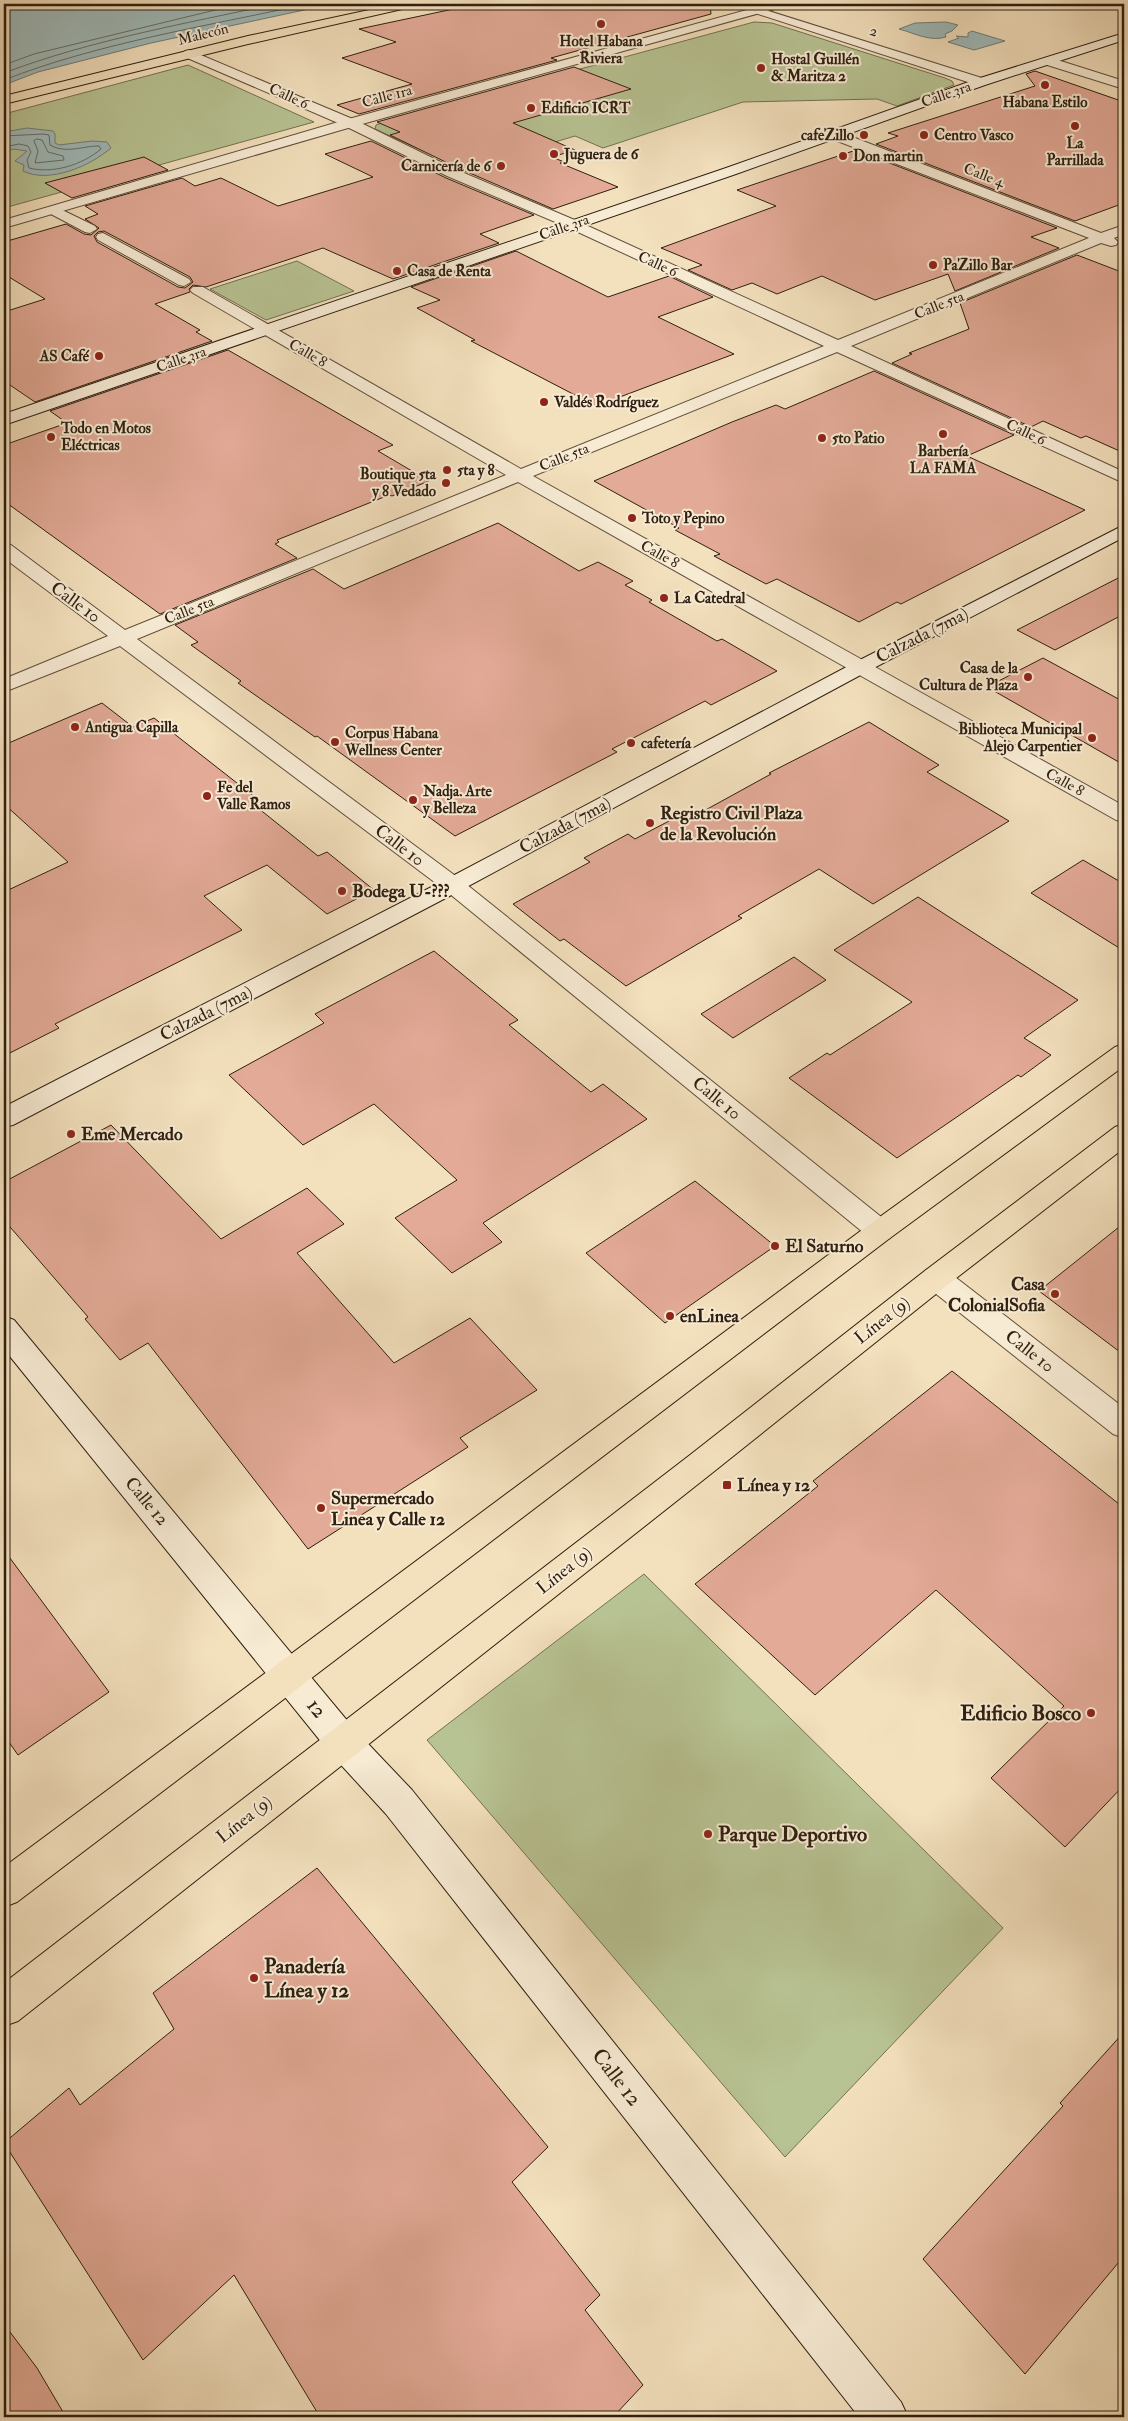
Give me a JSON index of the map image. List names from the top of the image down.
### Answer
{
  "streets": {
    "main road": ["Malecón", "Línea (9)"],
    "street": [
      "2",
      "Calle 3ra",
      "Calle 6",
      "Calle 1ra",
      "Calle 4",
      "Calle 5ta",
      "Calle 8",
      "Calle 10",
      "Calzada (7ma)",
      "Calle 12",
      "12"
    ]
  },
  "crossings": [
    ["2", "Calle 3ra"],
    ["2", "Calle 1ra"],
    ["Malecón", "Calle 6"],
    ["Calle 3ra", "Calle 6"],
    ["Calle 3ra", "Calle 4"],
    ["Calle 3ra", "Calle 8"],
    ["Calle 6", "Calle 1ra"],
    ["Calle 6", "Calle 5ta"],
    ["Calle 1ra", "Calle 8"],
    ["Calle 4", "Calle 5ta"],
    ["Calle 5ta", "Calle 8"],
    ["Calle 5ta", "Calle 10"],
    ["Calle 8", "Calzada (7ma)"],
    ["Calle 10", "Calzada (7ma)"],
    ["Calle 10", "Línea (9)"],
    ["Línea (9)", "Calle 12"],
    ["Línea (9)", "12"],
    ["Calle 12", "12"]
  ],
  "places": {
    "other": [
      "Hotel Habana Riviera",
      "Hostal Guillén & Maritza 2",
      "Habana Estilo",
      "Edificio ICRT",
      "La Parrillada",
      "cafeZillo",
      "Centro Vasco",
      "Juguera de 6",
      "Don martin",
      "Carnicería de 6",
      "PaZillo Bar",
      "Casa de Renta",
      "AS Café",
      "Valdés Rodríguez",
      "Barbería LA FAMA",
      "Todo en Motos Eléctricas",
      "5to Patio",
      "5ta y 8",
      "Boutique 5ta y 8 Vedado",
      "Toto y Pepino",
      "La Catedral",
      "Casa de la Cultura de Plaza",
      "Antigua Capilla",
      "Biblioteca Municipal Alejo Carpentier",
      "Corpus Habana Wellness Center",
      "cafetería",
      "Fe del Valle Ramos",
      "Nadja. Arte y Belleza",
      "Registro Civil Plaza de la Revolución",
      "Bodega U-???",
      "Eme Mercado",
      "El Saturno",
      "Casa ColonialSofia",
      "enLinea",
      "Supermercado Linea y Calle 12",
      "Edificio Bosco",
      "Parque Deportivo",
      "Panadería Línea y 12"
    ],
    "transit": ["Línea y 12"]
  }
}
